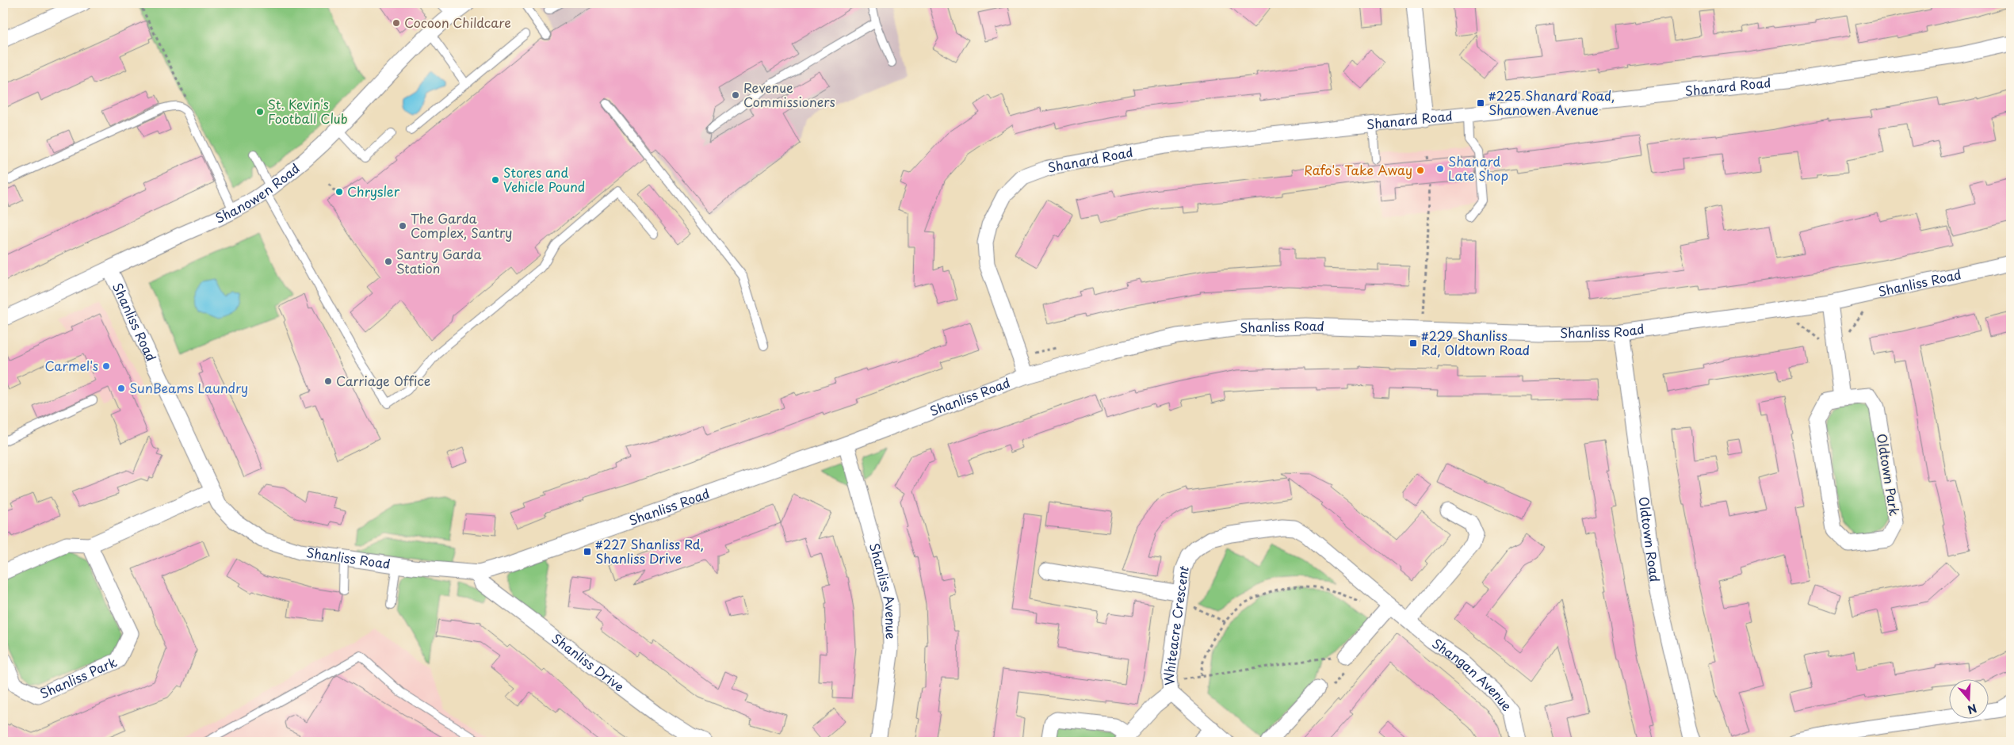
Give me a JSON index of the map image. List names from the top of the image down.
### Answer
{
  "streets": {
    "street": [
      "Shanard Road",
      "Shanowen Road",
      "Shanliss Road",
      "Oldtown Park",
      "Oldtown Road",
      "Shanliss Avenue",
      "Whiteacre Crescent",
      "Shanliss Drive",
      "Shanliss Park",
      "Shangan Avenue"
    ]
  },
  "crossings": [
    ["Shanard Road", "Shanliss Road"],
    ["Shanowen Road", "Shanliss Road"],
    ["Shanliss Road", "Oldtown Road"],
    ["Shanliss Road", "Shanliss Avenue"],
    ["Shanliss Road", "Shanliss Drive"],
    ["Whiteacre Crescent", "Shangan Avenue"]
  ],
  "places": {
    "other": [
      "Cocoon Childcare",
      "Revenue Commissioners",
      "St. Kevin's Football Club",
      "Shanard Late Shop",
      "Rafo's Take Away",
      "Stores and Vehicle Pound",
      "Chrysler",
      "The Garda Complex, Santry",
      "Santry Garda Station",
      "Carmel's",
      "Carriage Office",
      "SunBeams Laundry"
    ],
    "transit": ["#225 Shanard Road, Shanowen Avenue", "#229 Shanliss Rd, Oldtown Road", "#227 Shanliss Rd, Shanliss Drive"]
  },
  "north": "bottom"
}
